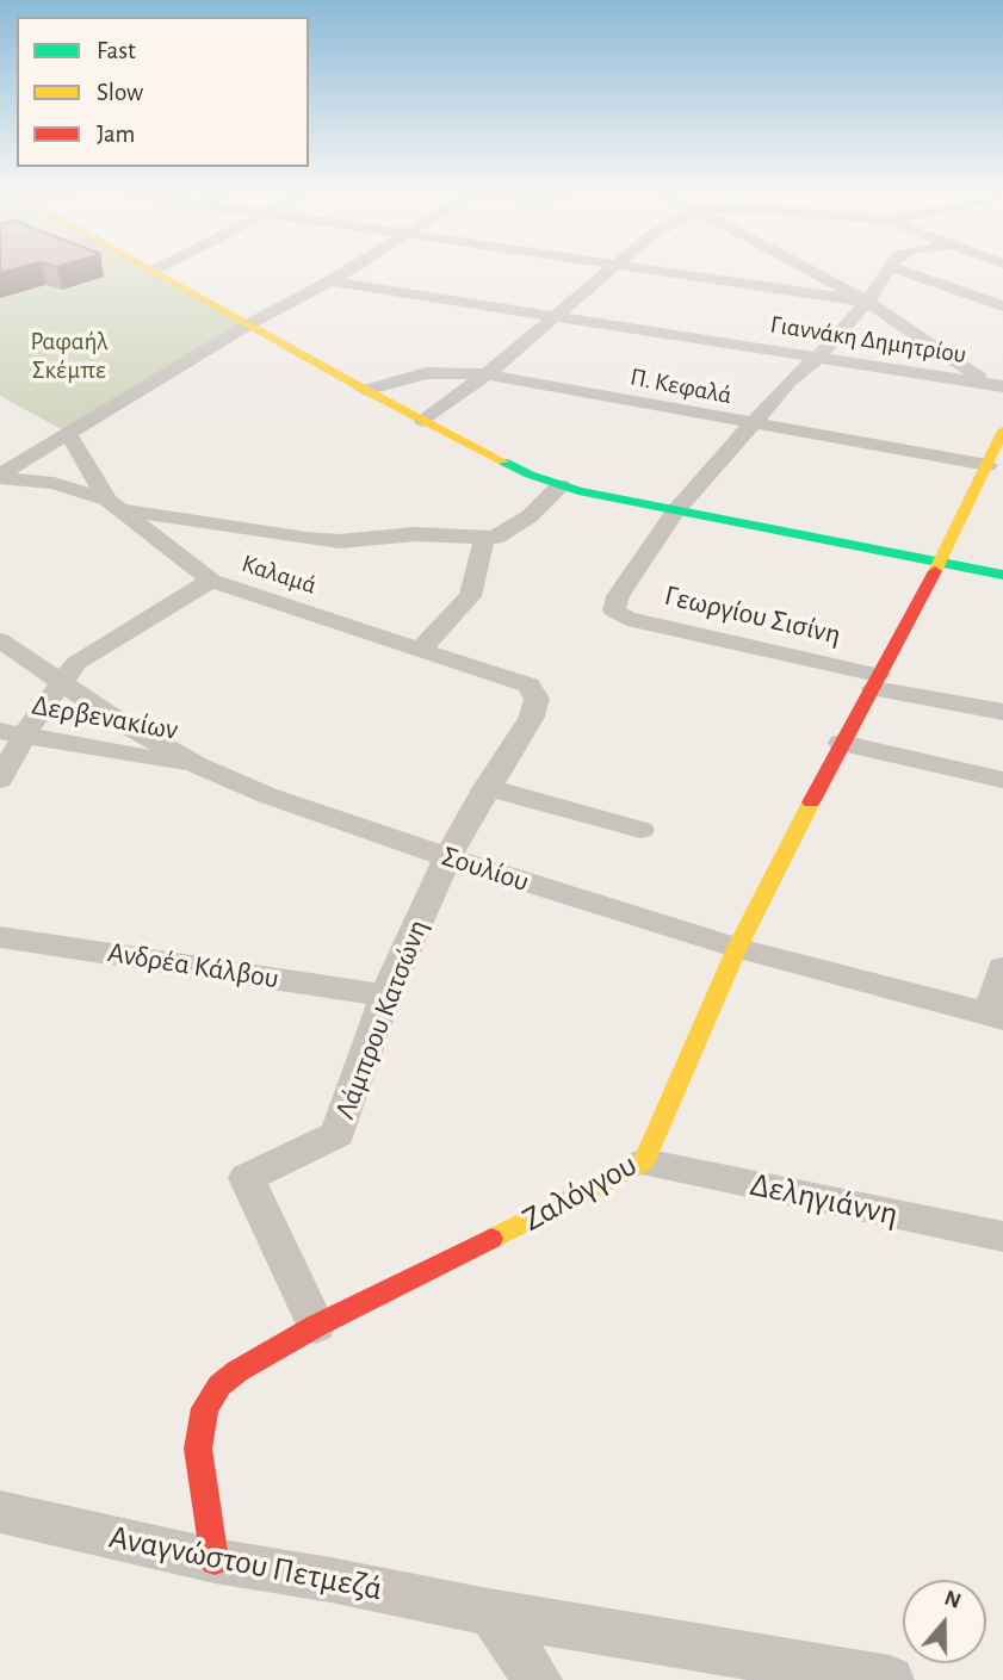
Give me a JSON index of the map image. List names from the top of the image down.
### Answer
{
  "streets": {
    "street": [
      "Γιαννάκη Δημητρίου",
      "Π. Κεφαλά",
      "Καλαμά",
      "Γεωργίου Σισίνη",
      "Δερβενακίων",
      "Σουλίου",
      "Ανδρέα Κάλβου",
      "Λάμπρου Κατσώνη",
      "Ζαλόγγου",
      "Δεληγιάννη",
      "Αναγνώστου Πετμεζά"
    ]
  },
  "crossings": [
    ["Π. Κεφαλά", "Ζαλόγγου"],
    ["Καλαμά", "Λάμπρου Κατσώνη"],
    ["Γεωργίου Σισίνη", "Ζαλόγγου"],
    ["Δερβενακίων", "Σουλίου"],
    ["Σουλίου", "Λάμπρου Κατσώνη"],
    ["Σουλίου", "Ζαλόγγου"],
    ["Ανδρέα Κάλβου", "Λάμπρου Κατσώνη"],
    ["Λάμπρου Κατσώνη", "Ζαλόγγου"],
    ["Ζαλόγγου", "Δεληγιάννη"],
    ["Ζαλόγγου", "Αναγνώστου Πετμεζά"]
  ],
  "parks": ["Ραφαήλ Σκέμπε"],
  "legend": ["Fast", "Slow", "Jam"],
  "north": "top"
}
